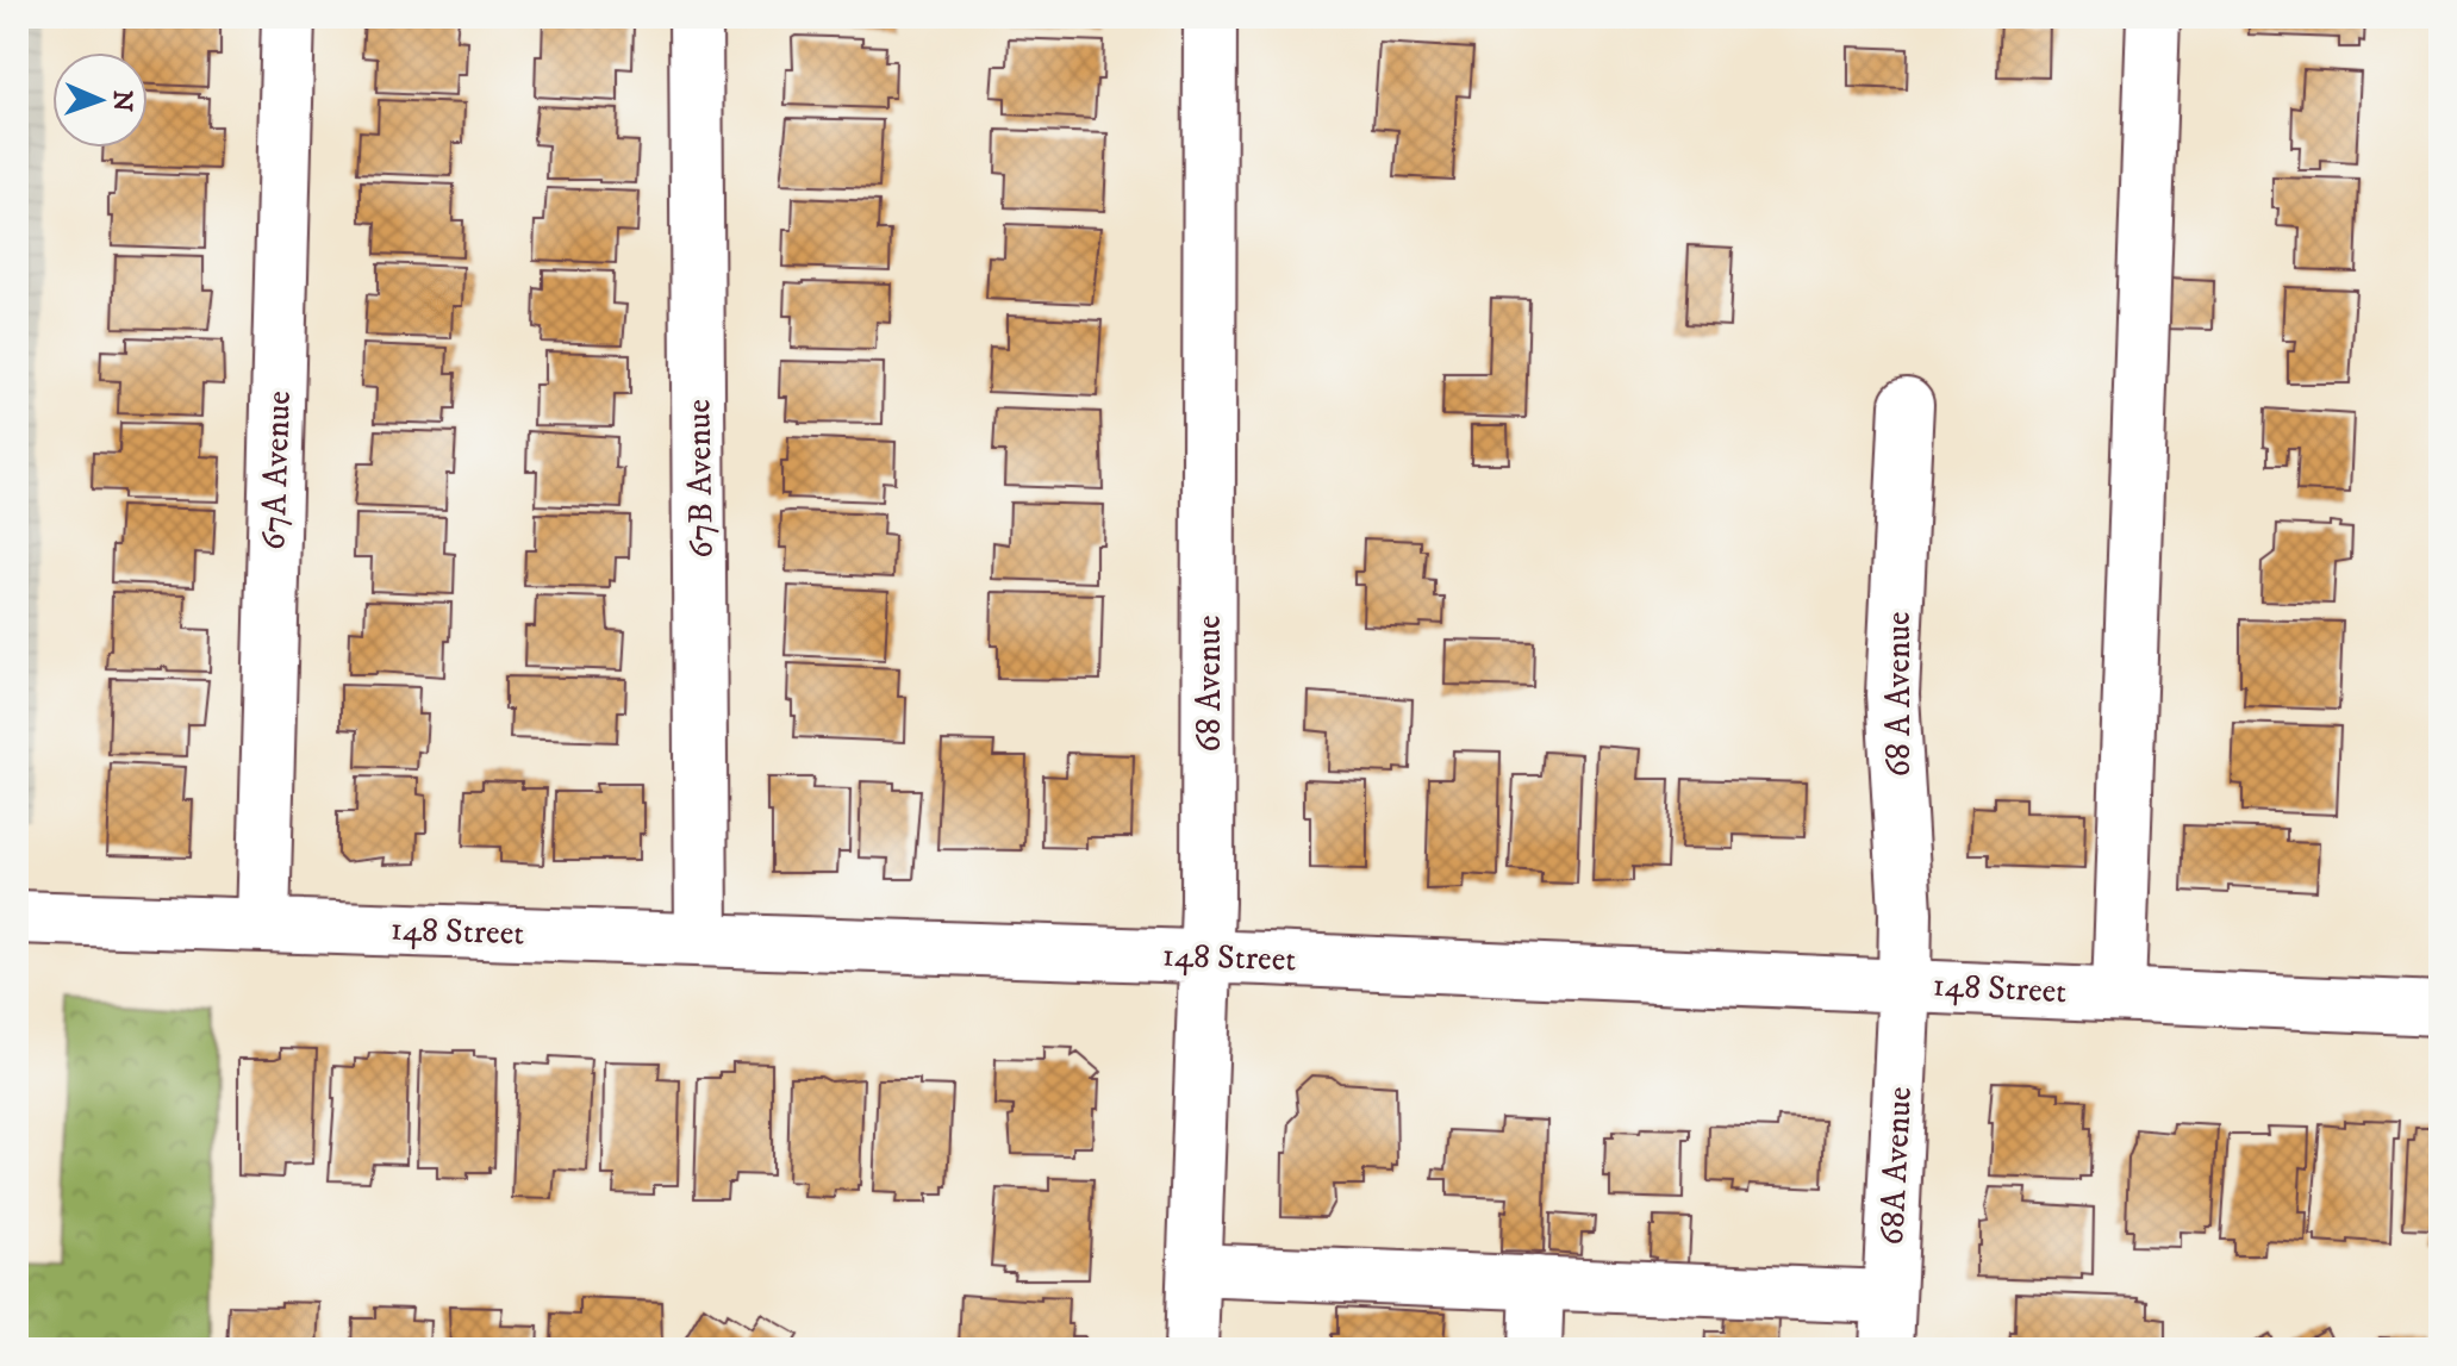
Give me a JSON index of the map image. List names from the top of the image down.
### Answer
{
  "streets": {
    "street": [
      "67A Avenue",
      "67B Avenue",
      "68 Avenue",
      "68 A Avenue",
      "148 Street",
      "68A Avenue"
    ]
  },
  "crossings": [
    ["67A Avenue", "148 Street"],
    ["67B Avenue", "148 Street"],
    ["68 Avenue", "148 Street"],
    ["68 A Avenue", "148 Street"],
    ["68 A Avenue", "68A Avenue"],
    ["148 Street", "68A Avenue"]
  ],
  "north": "right"
}
